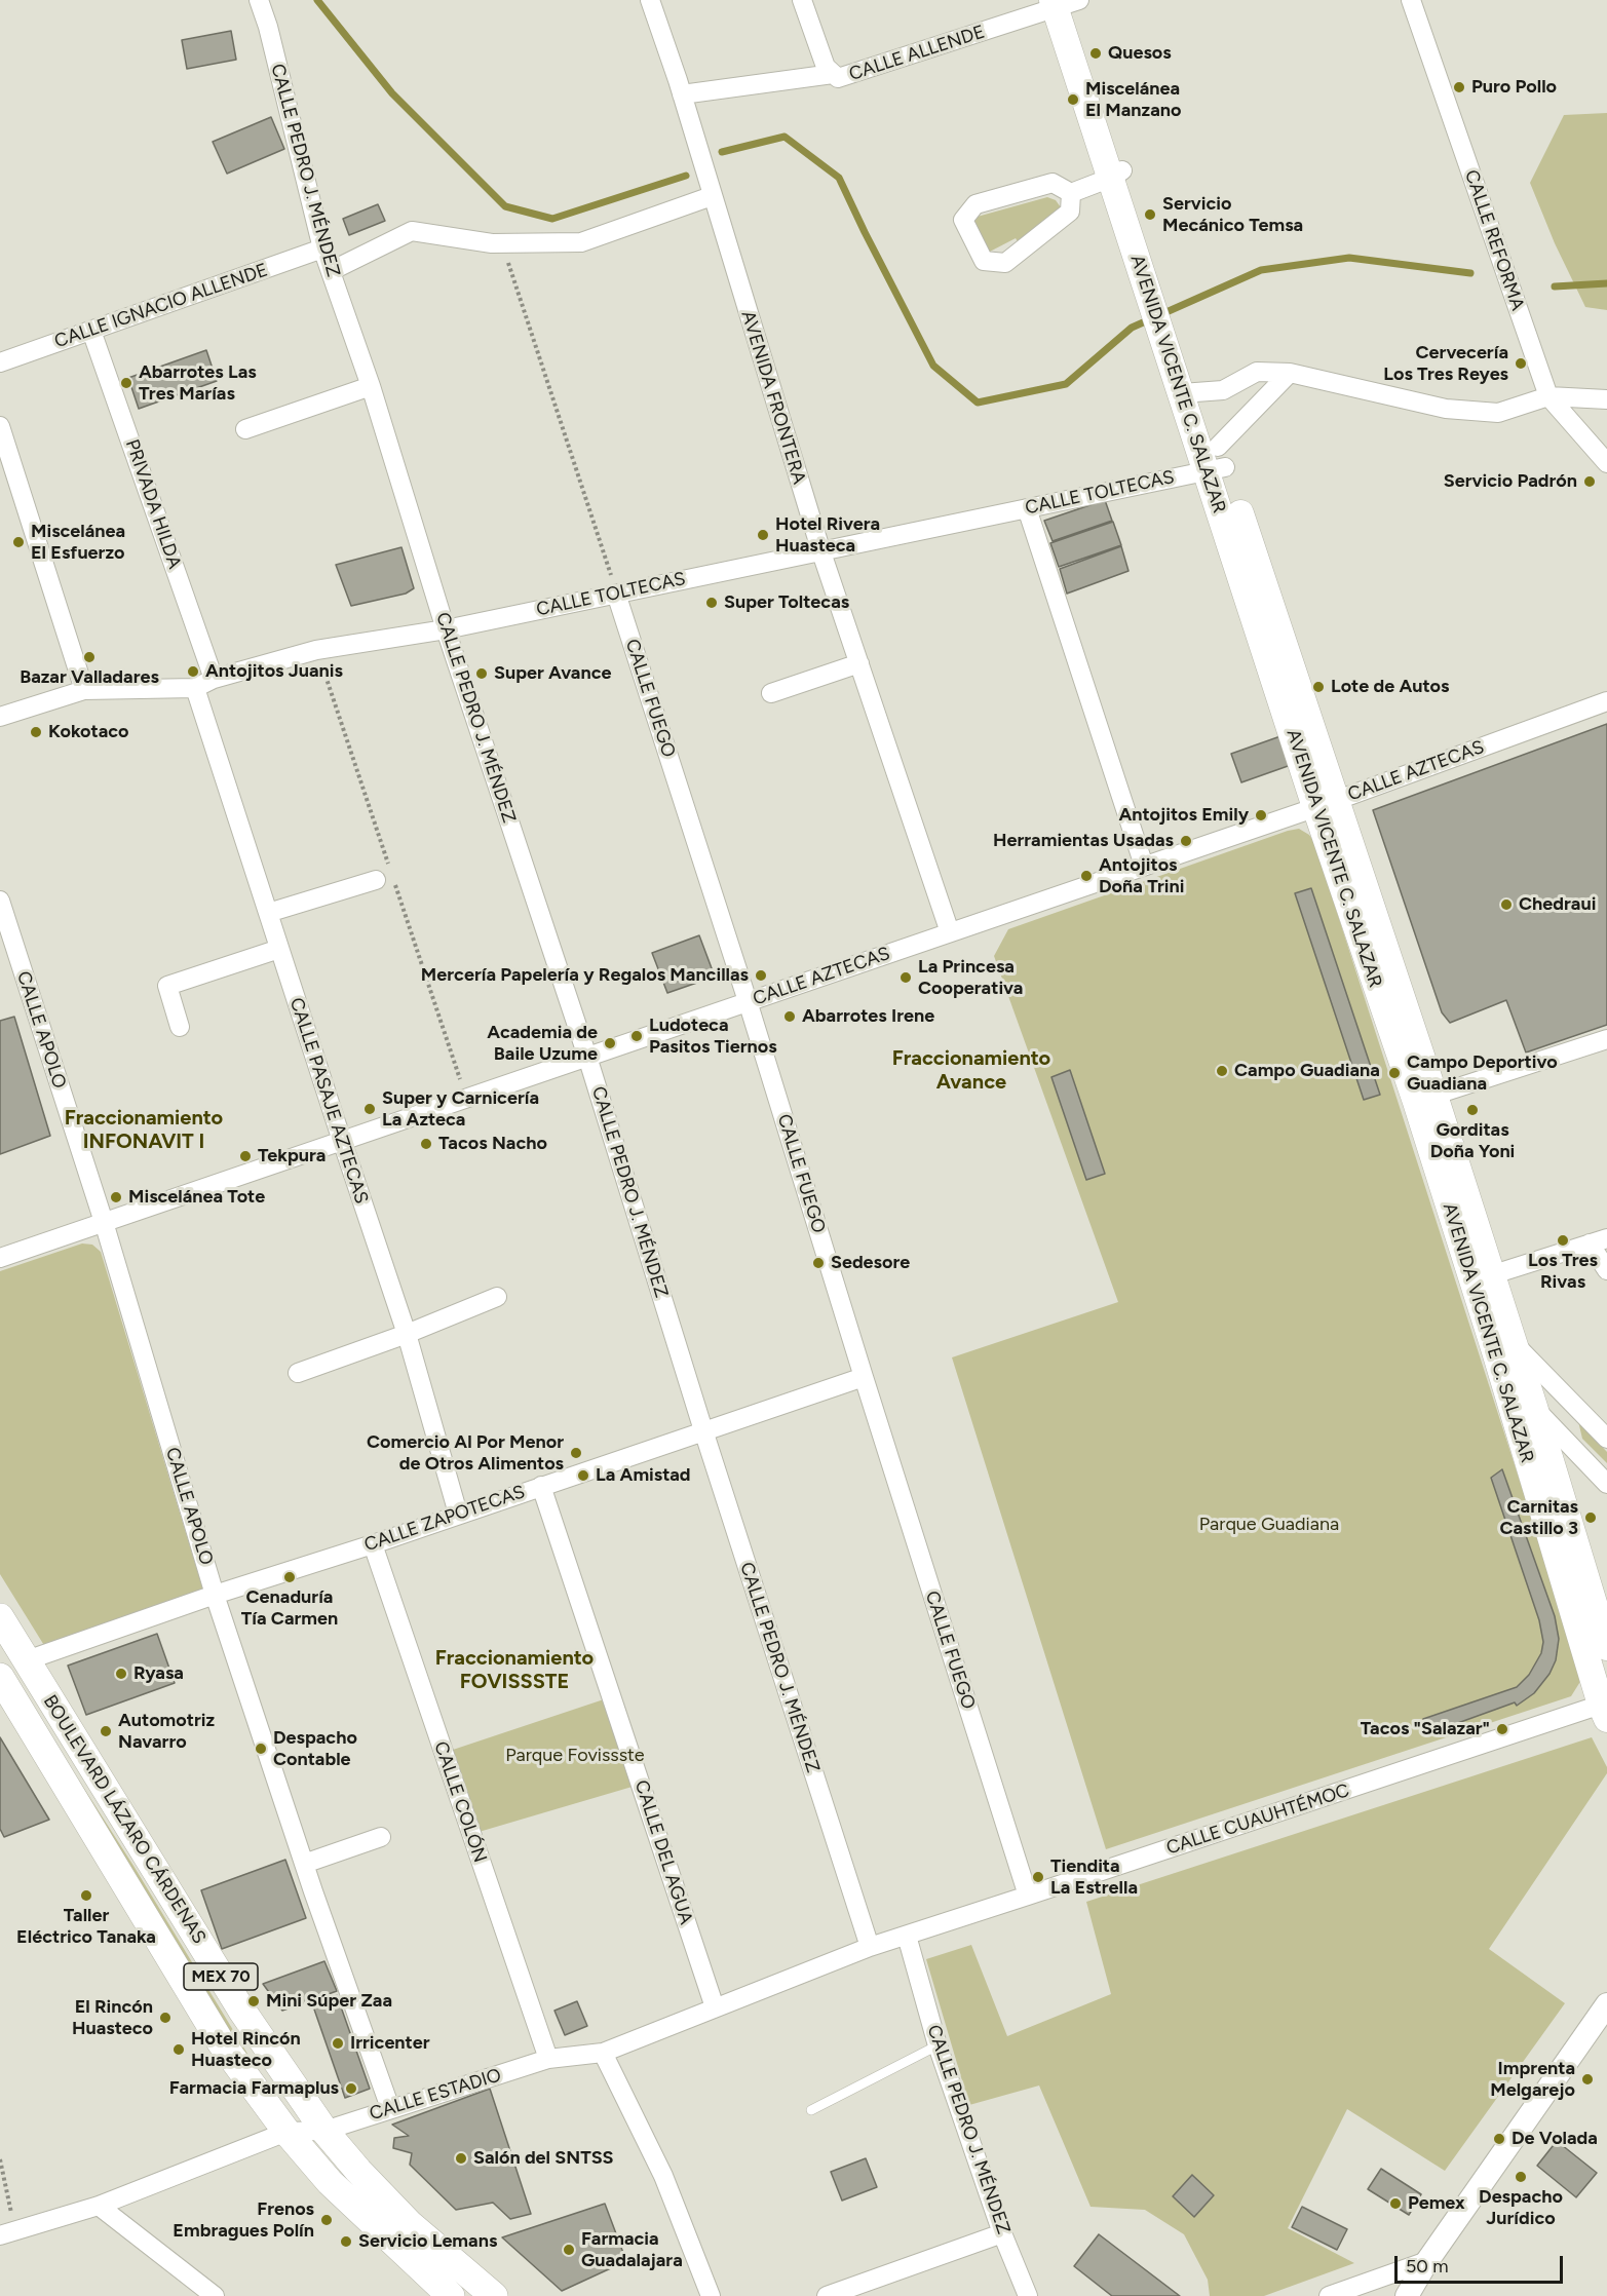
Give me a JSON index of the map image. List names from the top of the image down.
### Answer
{
  "streets": {
    "main road": ["AVENIDA VICENTE C. SALAZAR", "BOULEVARD LÁZARO CÁRDENAS", "MEX 70"],
    "street": [
      "CALLE ALLENDE",
      "CALLE PEDRO J. MÉNDEZ",
      "CALLE REFORMA",
      "CALLE IGNACIO ALLENDE",
      "AVENIDA FRONTERA",
      "CALLE TOLTECAS",
      "PRIVADA HILDA",
      "CALLE FUEGO",
      "CALLE AZTECAS",
      "CALLE APOLO",
      "CALLE PASAJE AZTECAS",
      "CALLE ZAPOTECAS",
      "CALLE COLÓN",
      "CALLE CUAUHTÉMOC",
      "CALLE DEL AGUA",
      "CALLE ESTADIO"
    ]
  },
  "crossings": [
    ["CALLE ALLENDE", "AVENIDA VICENTE C. SALAZAR"],
    ["CALLE PEDRO J. MÉNDEZ", "CALLE IGNACIO ALLENDE"],
    ["CALLE PEDRO J. MÉNDEZ", "CALLE TOLTECAS"],
    ["CALLE PEDRO J. MÉNDEZ", "CALLE AZTECAS"],
    ["CALLE PEDRO J. MÉNDEZ", "CALLE ZAPOTECAS"],
    ["CALLE PEDRO J. MÉNDEZ", "CALLE CUAUHTÉMOC"],
    ["CALLE PEDRO J. MÉNDEZ", "CALLE ESTADIO"],
    ["CALLE IGNACIO ALLENDE", "PRIVADA HILDA"],
    ["AVENIDA VICENTE C. SALAZAR", "CALLE TOLTECAS"],
    ["AVENIDA VICENTE C. SALAZAR", "CALLE AZTECAS"],
    ["AVENIDA VICENTE C. SALAZAR", "CALLE CUAUHTÉMOC"],
    ["AVENIDA FRONTERA", "CALLE TOLTECAS"],
    ["AVENIDA FRONTERA", "CALLE AZTECAS"],
    ["CALLE TOLTECAS", "PRIVADA HILDA"],
    ["CALLE TOLTECAS", "CALLE FUEGO"],
    ["CALLE TOLTECAS", "CALLE PASAJE AZTECAS"],
    ["CALLE FUEGO", "CALLE AZTECAS"],
    ["CALLE FUEGO", "CALLE ZAPOTECAS"],
    ["CALLE FUEGO", "CALLE CUAUHTÉMOC"],
    ["CALLE AZTECAS", "CALLE APOLO"],
    ["CALLE AZTECAS", "CALLE PASAJE AZTECAS"],
    ["CALLE APOLO", "CALLE ZAPOTECAS"],
    ["CALLE APOLO", "CALLE ESTADIO"],
    ["CALLE PASAJE AZTECAS", "CALLE ZAPOTECAS"],
    ["CALLE ZAPOTECAS", "CALLE COLÓN"],
    ["CALLE ZAPOTECAS", "BOULEVARD LÁZARO CÁRDENAS"],
    ["CALLE ZAPOTECAS", "CALLE DEL AGUA"],
    ["CALLE COLÓN", "CALLE ESTADIO"],
    ["BOULEVARD LÁZARO CÁRDENAS", "CALLE ESTADIO"],
    ["CALLE DEL AGUA", "CALLE ESTADIO"]
  ],
  "districts": ["Fraccionamiento Avance", "Fraccionamiento INFONAVIT I", "Fraccionamiento FOVISSSTE"],
  "parks": ["Parque Guadiana", "Parque Fovissste"],
  "places": [
    "Quesos",
    "Puro Pollo",
    "Miscelánea El Manzano",
    "Servicio Mecánico Temsa",
    "Cervecería Los Tres Reyes",
    "Abarrotes Las Tres Marías",
    "Servicio Padrón",
    "Hotel Rivera Huasteca",
    "Miscelánea El Esfuerzo",
    "Super Toltecas",
    "Bazar Valladares",
    "Antojitos Juanis",
    "Super Avance",
    "Lote de Autos",
    "Kokotaco",
    "Antojitos Emily",
    "Herramientas Usadas",
    "Antojitos Doña Trini",
    "Chedraui",
    "Mercería Papelería y Regalos Mancillas",
    "La Princesa Cooperativa",
    "Abarrotes Irene",
    "Ludoteca Pasitos Tiernos",
    "Academia de Baile Uzume",
    "Campo Guadiana",
    "Campo Deportivo Guadiana",
    "Super y Carnicería La Azteca",
    "Gorditas Doña Yoni",
    "Tacos Nacho",
    "Tekpura",
    "Miscelánea Tote",
    "Los Tres Rivas",
    "Sedesore",
    "Comercio Al Por Menor de Otros Alimentos",
    "La Amistad",
    "Carnitas Castillo 3",
    "Cenaduría Tía Carmen",
    "Ryasa",
    "Tacos \"Salazar\"",
    "Automotriz Navarro",
    "Despacho Contable",
    "Tiendita La Estrella",
    "Taller Eléctrico Tanaka",
    "Mini Súper Zaa",
    "El Rincón Huasteco",
    "Irricenter",
    "Hotel Rincón Huasteco",
    "Imprenta Melgarejo",
    "Farmacia Farmaplus",
    "De Volada",
    "Salón del SNTSS",
    "Despacho Jurídico",
    "Pemex",
    "Frenos Embragues Polín",
    "Servicio Lemans",
    "Farmacia Guadalajara"
  ],
  "scale_bar": "50 m"
}
